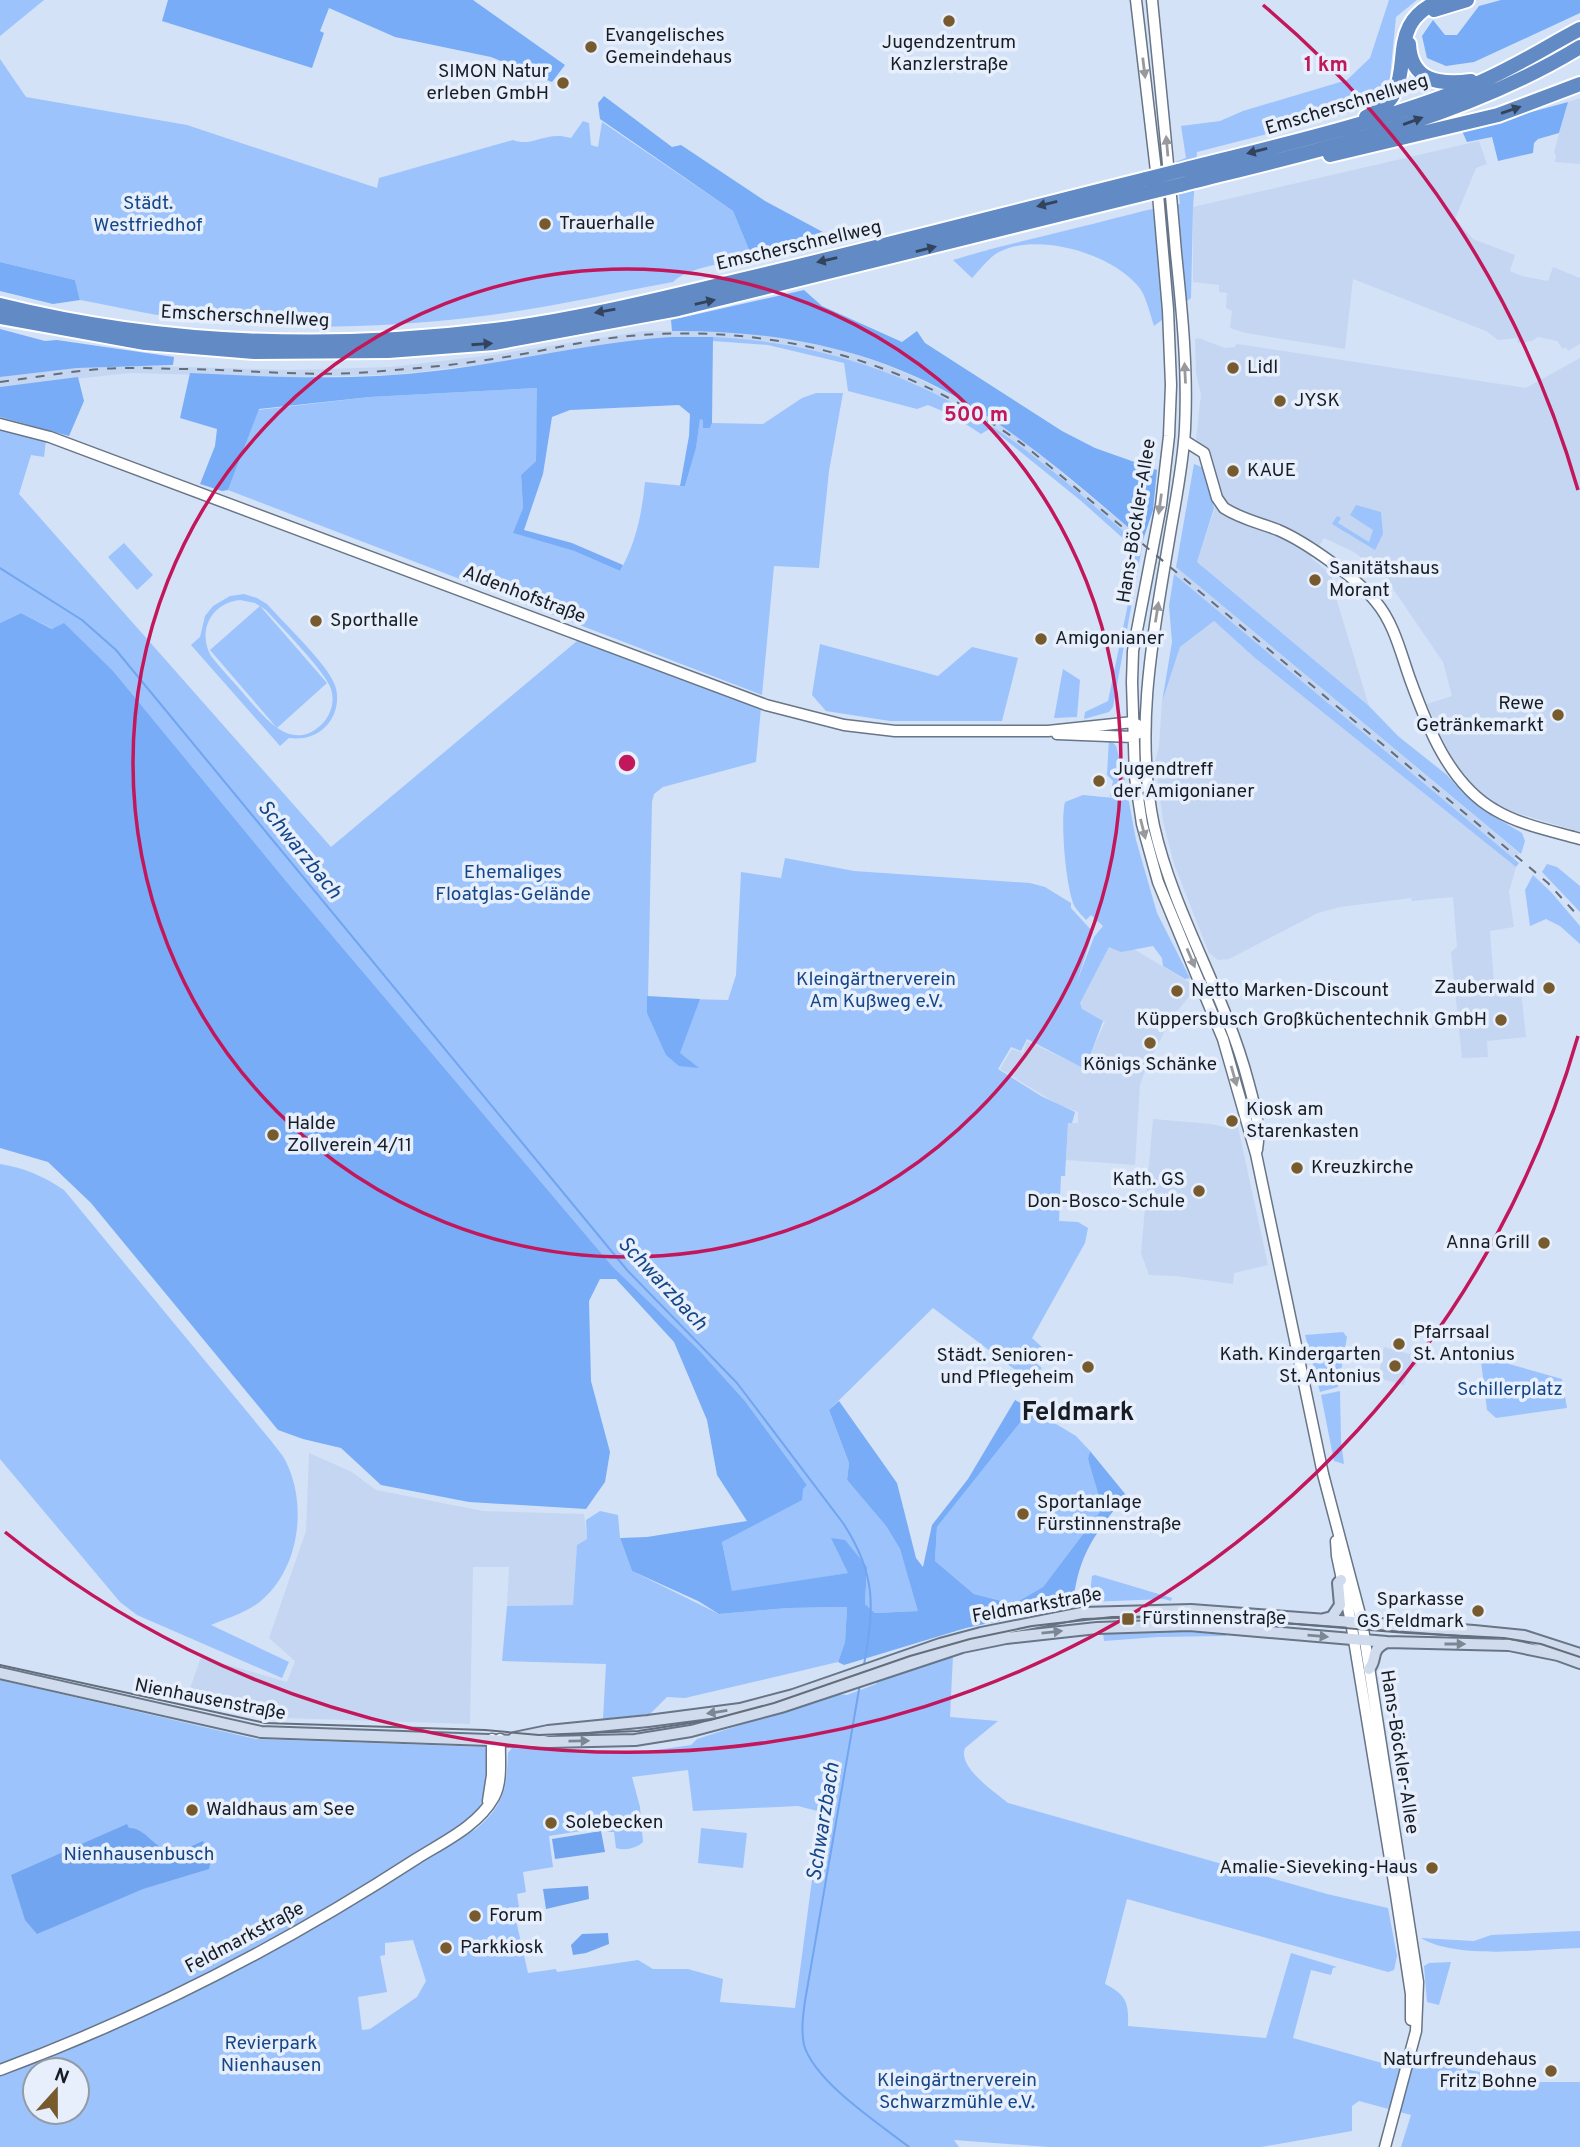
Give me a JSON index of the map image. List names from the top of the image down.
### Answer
{
  "streets": {
    "highway": ["Emscherschnellweg"],
    "main road": ["Feldmarkstraße", "Nienhausenstraße"],
    "street": ["Hans-Böckler-Allee", "Aldenhofstraße"]
  },
  "crossings": [
    ["Hans-Böckler-Allee", "Aldenhofstraße"],
    ["Hans-Böckler-Allee", "Feldmarkstraße"],
    ["Feldmarkstraße", "Nienhausenstraße"]
  ],
  "districts": ["Feldmark"],
  "water": ["Schwarzbach"],
  "parks": [
    "Städt. Westfriedhof",
    "Ehemaliges Floatglas-Gelände",
    "Kleingärtnerverein Am Kußweg e.V.",
    "Schillerplatz",
    "Nienhausenbusch",
    "Revierpark Nienhausen",
    "Kleingärtnerverein Schwarzmühle e.V."
  ],
  "places": {
    "other": [
      "Jugendzentrum Kanzlerstraße",
      "Evangelisches Gemeindehaus",
      "SIMON Natur erleben GmbH",
      "Trauerhalle",
      "Lidl",
      "JYSK",
      "KAUE",
      "Sanitätshaus Morant",
      "Sporthalle",
      "Amigonianer",
      "Rewe Getränkemarkt",
      "Jugendtreff der Amigonianer",
      "Zauberwald",
      "Netto Marken-Discount",
      "Küppersbusch Großküchentechnik GmbH",
      "Königs Schänke",
      "Kiosk am Starenkasten",
      "Halde Zollverein 4/11",
      "Kreuzkirche",
      "Kath. GS Don-Bosco-Schule",
      "Anna Grill",
      "Pfarrsaal St. Antonius",
      "Kath. Kindergarten St. Antonius",
      "Städt. Senioren- und Pflegeheim",
      "Sportanlage Fürstinnenstraße",
      "Sparkasse GS Feldmark",
      "Waldhaus am See",
      "Solebecken",
      "Amalie-Sieveking-Haus",
      "Forum",
      "Parkkiosk",
      "Naturfreundehaus Fritz Bohne"
    ],
    "transit": ["Fürstinnenstraße"]
  },
  "north": "top",
  "rings": ["1 km", "500 m"]
}
